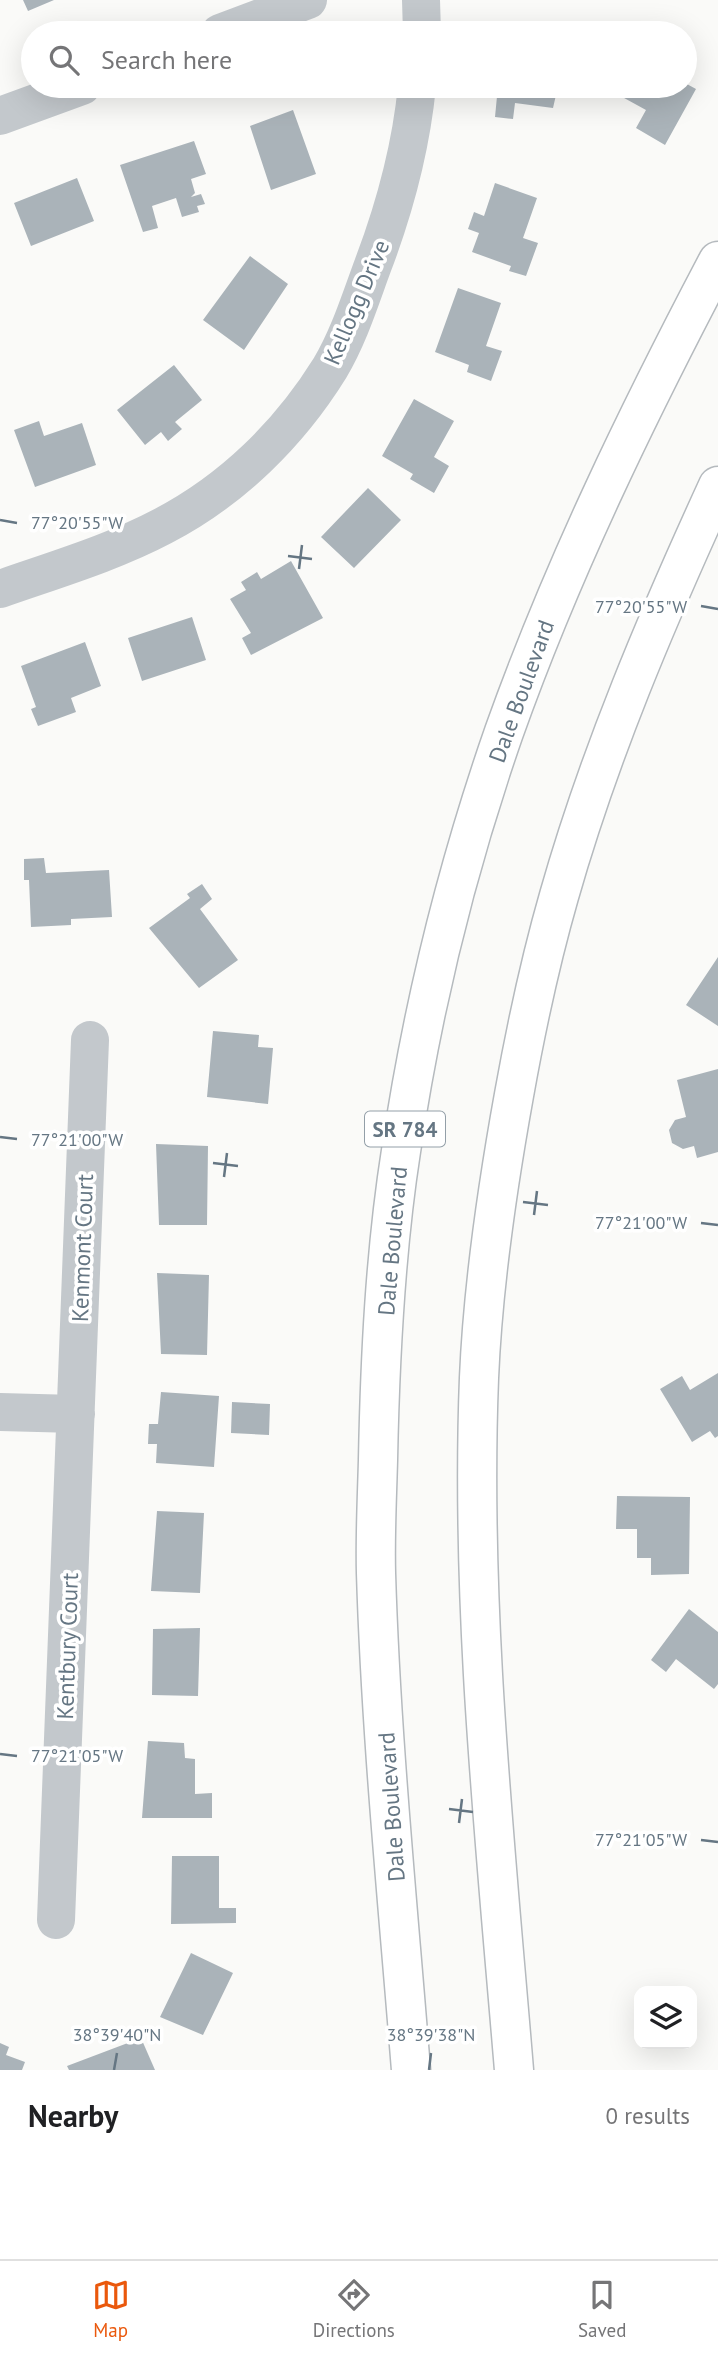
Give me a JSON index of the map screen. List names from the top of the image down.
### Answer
{
  "streets": {
    "main road": ["Dale Boulevard", "SR 784"],
    "street": ["Kellogg Drive", "Kenmont Court", "Kentbury Court"]
  },
  "crossings": [
    ["Kenmont Court", "Kentbury Court"]
  ],
  "page": {
    "search": "Search here",
    "heading": ["Nearby", "0 results"],
    "nav": ["Map", "Directions", "Saved"]
  },
  "coordinates": [
    "77°20'55\"W",
    "77°21'00\"W",
    "77°21'05\"W",
    "38°39'40\"N",
    "38°39'38\"N"
  ]
}
